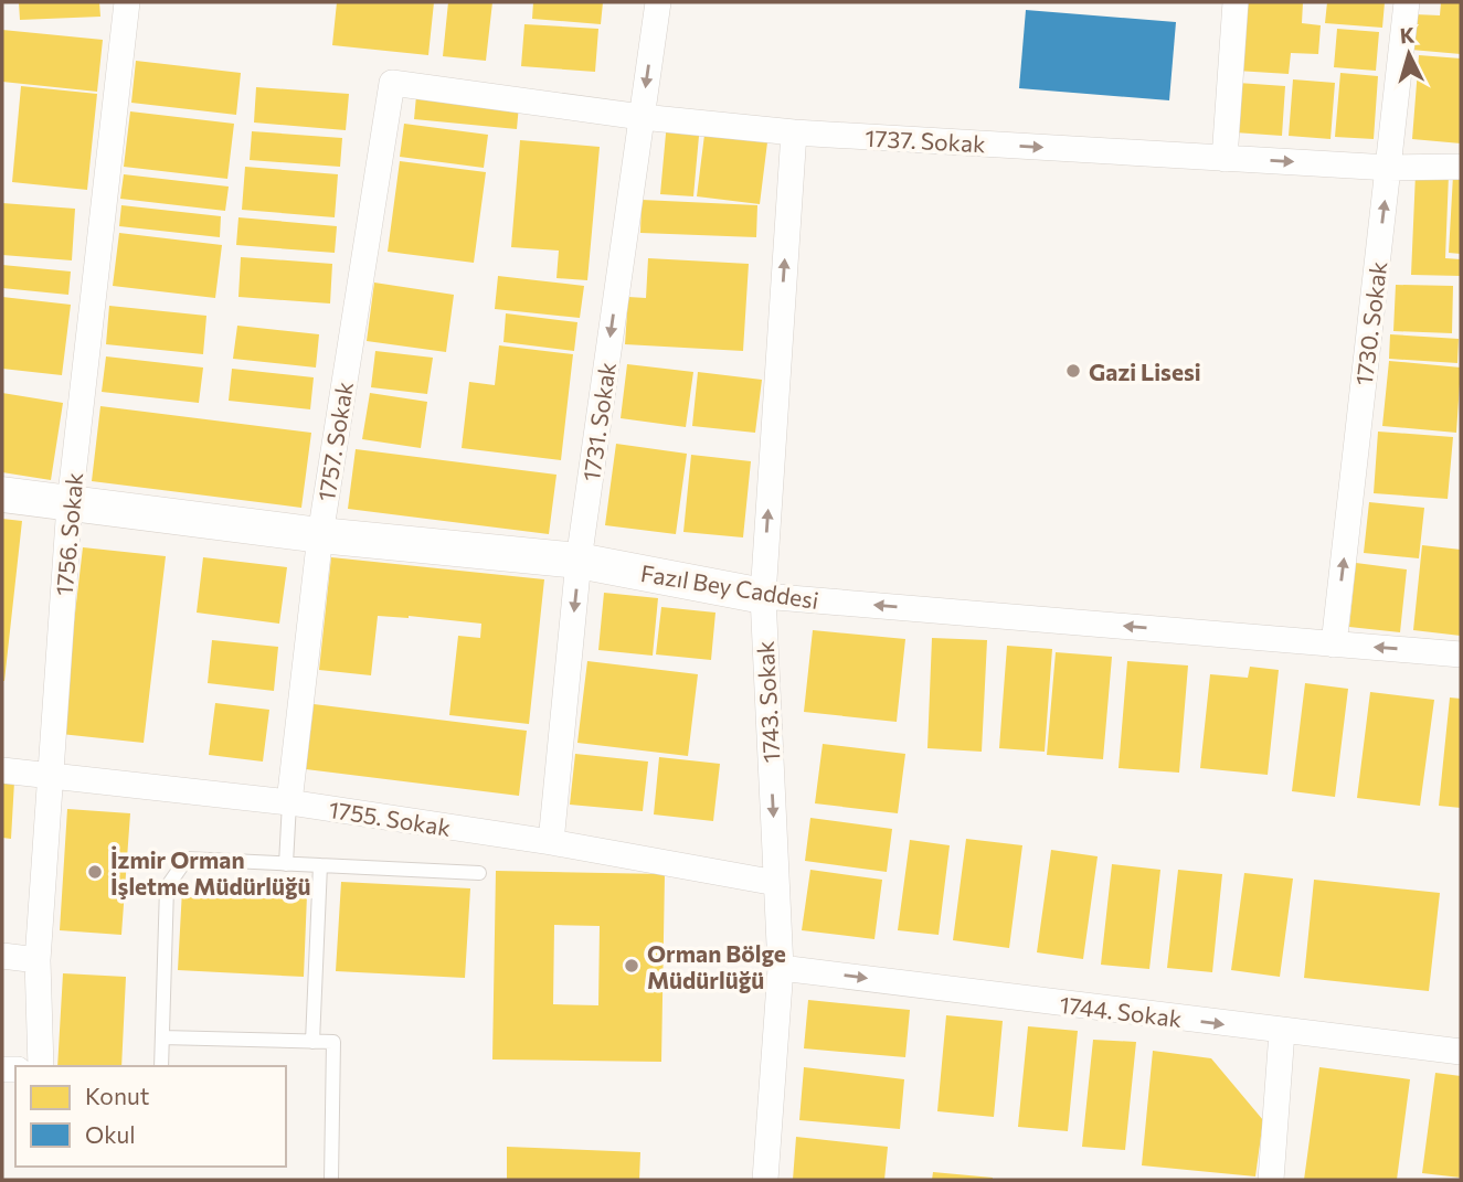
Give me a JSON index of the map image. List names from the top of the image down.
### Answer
{
  "streets": {
    "street": [
      "1737. Sokak",
      "1730. Sokak",
      "1731. Sokak",
      "1757. Sokak",
      "1756. Sokak",
      "Fazıl Bey Caddesi",
      "1743. Sokak",
      "1755. Sokak",
      "1744. Sokak"
    ]
  },
  "crossings": [
    ["1737. Sokak", "1730. Sokak"],
    ["1737. Sokak", "1731. Sokak"],
    ["1737. Sokak", "1757. Sokak"],
    ["1737. Sokak", "1743. Sokak"],
    ["1730. Sokak", "Fazıl Bey Caddesi"],
    ["1731. Sokak", "Fazıl Bey Caddesi"],
    ["1731. Sokak", "1755. Sokak"],
    ["1757. Sokak", "Fazıl Bey Caddesi"],
    ["1757. Sokak", "1755. Sokak"],
    ["1756. Sokak", "Fazıl Bey Caddesi"],
    ["1756. Sokak", "1755. Sokak"],
    ["Fazıl Bey Caddesi", "1743. Sokak"],
    ["1743. Sokak", "1755. Sokak"],
    ["1743. Sokak", "1744. Sokak"]
  ],
  "one_way": [
    "1737. Sokak",
    "1730. Sokak",
    "1731. Sokak",
    "Fazıl Bey Caddesi",
    "1744. Sokak"
  ],
  "places": ["Gazi Lisesi", "İzmir Orman İşletme Müdürlüğü", "Orman Bölge Müdürlüğü"],
  "legend": ["Konut", "Okul"],
  "north": "top"
}
